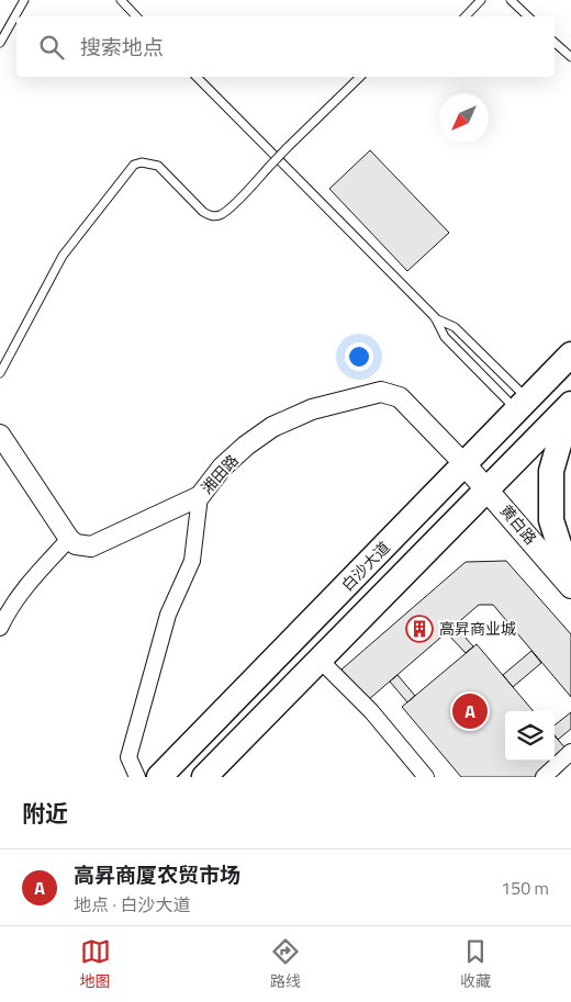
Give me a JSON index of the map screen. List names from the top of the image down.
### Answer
{
  "streets": {
    "main road": ["黄白路", "白沙大道"],
    "street": ["湘田路"]
  },
  "crossings": [
    ["湘田路", "黄白路"],
    ["湘田路", "白沙大道"],
    ["黄白路", "白沙大道"]
  ],
  "places": {
    "building": ["高昇商业城"]
  },
  "north": "bottom left",
  "page": {
    "search": "搜索地点",
    "pins": "A",
    "heading": "附近",
    "list": [
      {
        "mark": "A",
        "name": "高昇商厦农贸市场",
        "note": "地点 · 白沙大道",
        "value": "150 m"
      }
    ],
    "nav": ["地图", "路线", "收藏"]
  }
}
